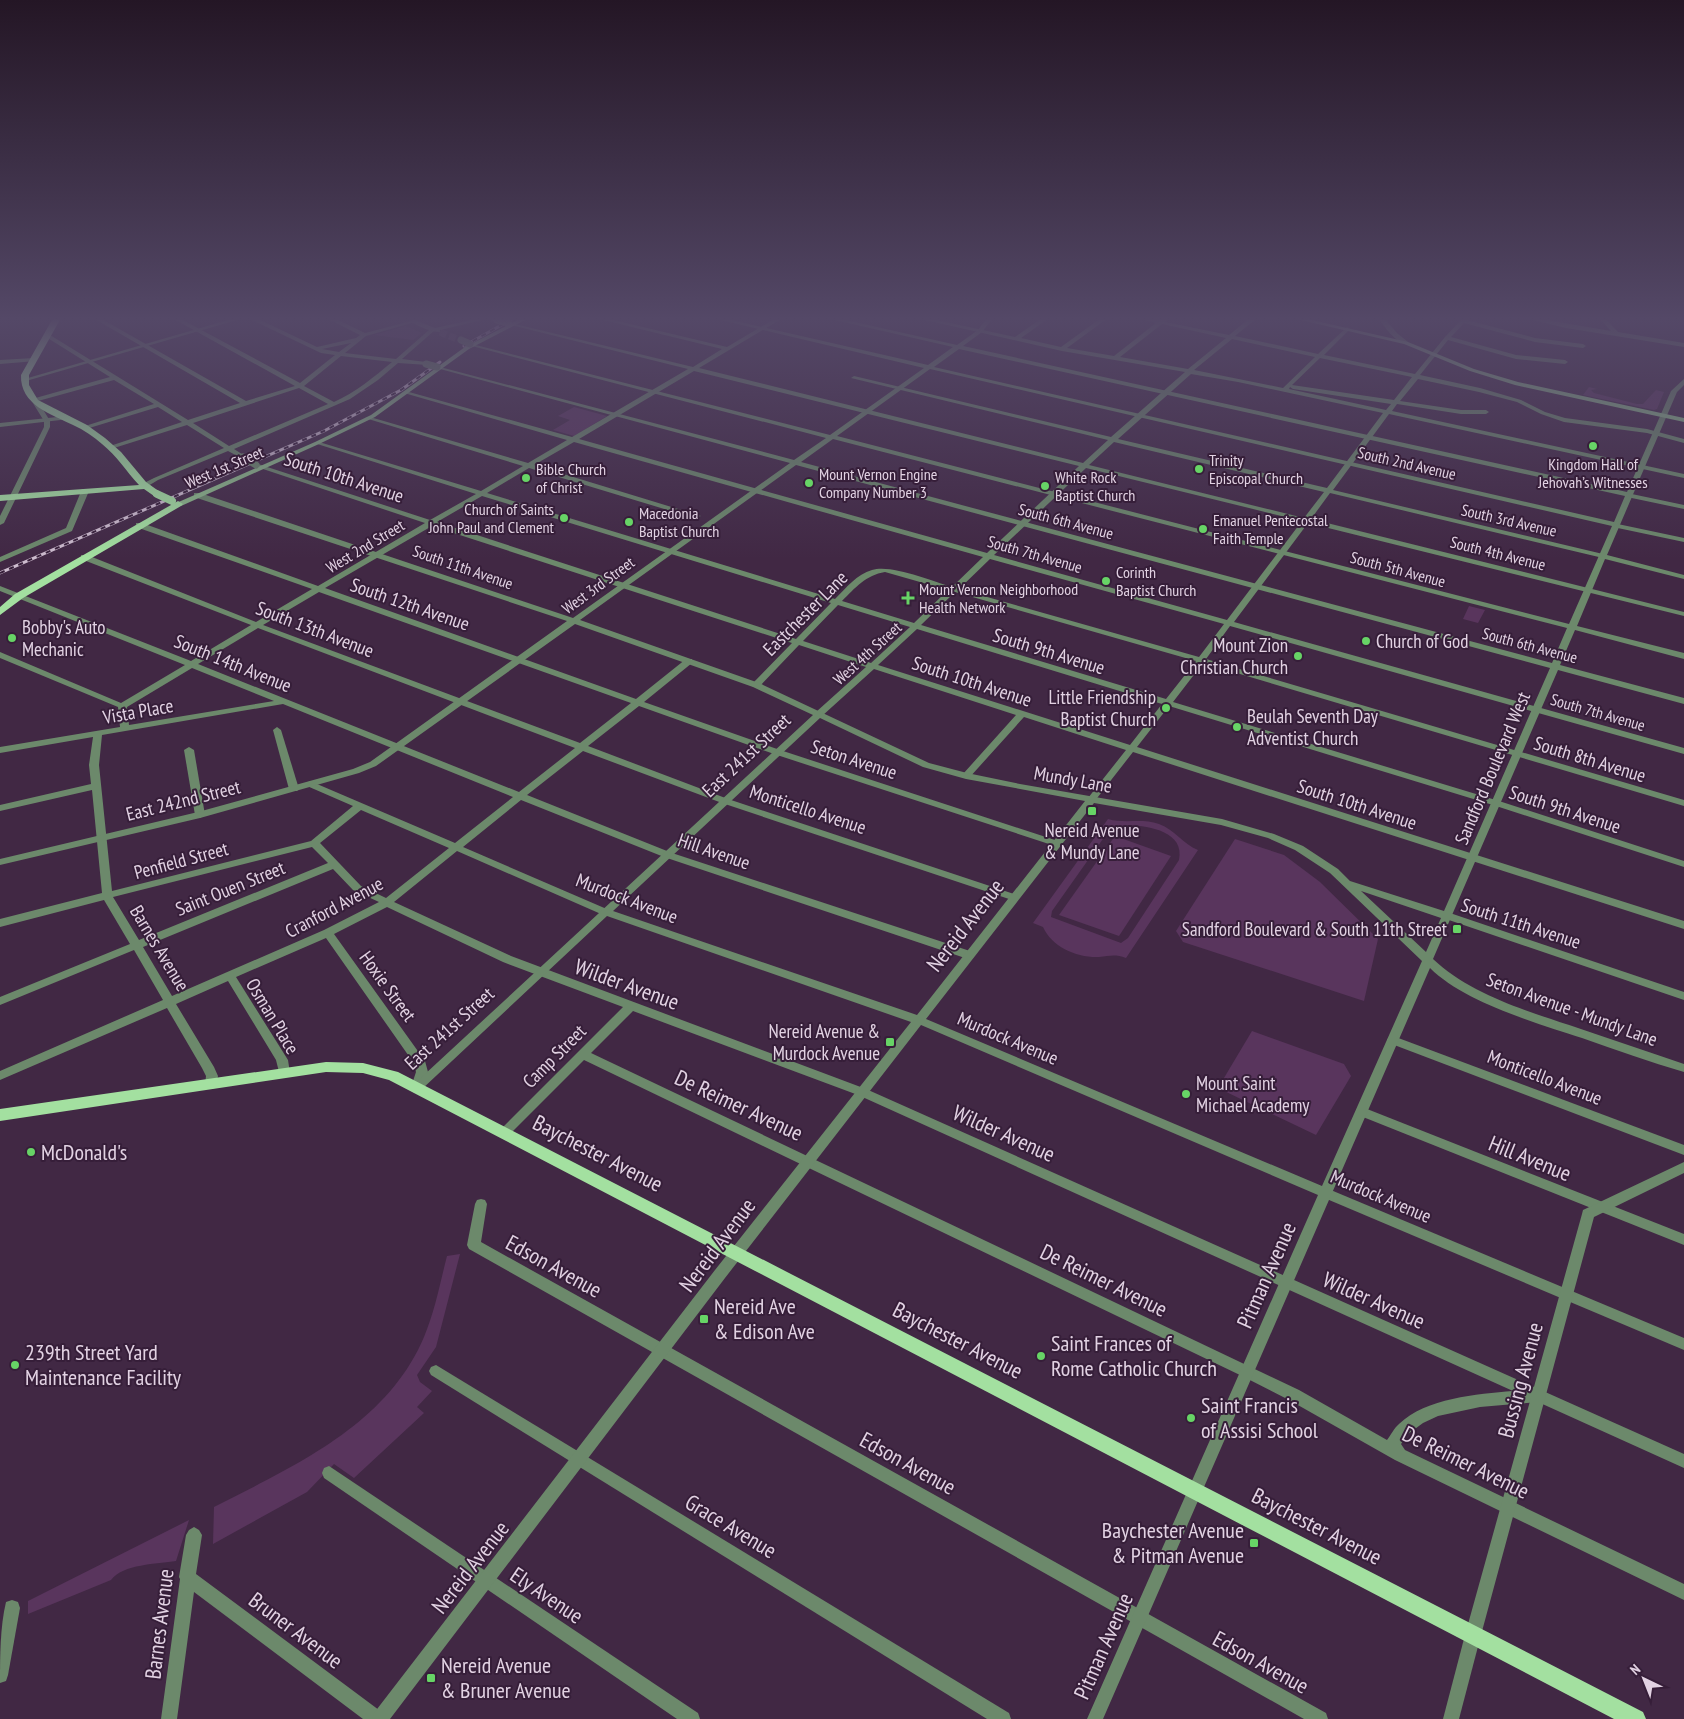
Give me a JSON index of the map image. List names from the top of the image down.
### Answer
{
  "streets": {
    "main road": ["West 1st Street", "East 241st Street", "Baychester Avenue"],
    "street": [
      "South 2nd Avenue",
      "South 10th Avenue",
      "South 3rd Avenue",
      "South 6th Avenue",
      "West 2nd Street",
      "South 4th Avenue",
      "South 7th Avenue",
      "South 11th Avenue",
      "South 5th Avenue",
      "West 3rd Street",
      "South 12th Avenue",
      "Eastchester Lane",
      "South 13th Avenue",
      "South 9th Avenue",
      "West 4th Street",
      "South 14th Avenue",
      "Vista Place",
      "Seton Avenue",
      "South 8th Avenue",
      "Sandford Boulevard West",
      "Mundy Lane",
      "East 242nd Street",
      "Monticello Avenue",
      "Hill Avenue",
      "Penfield Street",
      "Saint Ouen Street",
      "Murdock Avenue",
      "Cranford Avenue",
      "Nereid Avenue",
      "Barnes Avenue",
      "Wilder Avenue",
      "Hoxie Street",
      "Seton Avenue - Mundy Lane",
      "Osman Place",
      "Camp Street",
      "De Reimer Avenue",
      "Edson Avenue",
      "Pitman Avenue",
      "Bussing Avenue",
      "Grace Avenue",
      "Ely Avenue",
      "Bruner Avenue"
    ]
  },
  "crossings": [
    ["South 2nd Avenue", "West 4th Street"],
    ["South 2nd Avenue", "Sandford Boulevard West"],
    ["South 2nd Avenue", "Nereid Avenue"],
    ["West 1st Street", "South 10th Avenue"],
    ["West 1st Street", "South 11th Avenue"],
    ["West 1st Street", "South 12th Avenue"],
    ["West 1st Street", "South 13th Avenue"],
    ["West 1st Street", "South 9th Avenue"],
    ["West 1st Street", "South 14th Avenue"],
    ["South 10th Avenue", "West 2nd Street"],
    ["South 10th Avenue", "West 3rd Street"],
    ["South 10th Avenue", "Eastchester Lane"],
    ["South 10th Avenue", "West 4th Street"],
    ["South 10th Avenue", "Sandford Boulevard West"],
    ["South 10th Avenue", "Nereid Avenue"],
    ["South 3rd Avenue", "West 4th Street"],
    ["South 3rd Avenue", "Sandford Boulevard West"],
    ["South 3rd Avenue", "Nereid Avenue"],
    ["South 6th Avenue", "West 2nd Street"],
    ["South 6th Avenue", "West 3rd Street"],
    ["South 6th Avenue", "West 4th Street"],
    ["South 6th Avenue", "Sandford Boulevard West"],
    ["South 6th Avenue", "Nereid Avenue"],
    ["West 2nd Street", "South 7th Avenue"],
    ["West 2nd Street", "South 11th Avenue"],
    ["West 2nd Street", "South 12th Avenue"],
    ["West 2nd Street", "South 13th Avenue"],
    ["West 2nd Street", "South 9th Avenue"],
    ["West 2nd Street", "South 14th Avenue"],
    ["South 4th Avenue", "West 4th Street"],
    ["South 4th Avenue", "Sandford Boulevard West"],
    ["South 4th Avenue", "Nereid Avenue"],
    ["South 7th Avenue", "West 3rd Street"],
    ["South 7th Avenue", "West 4th Street"],
    ["South 7th Avenue", "Sandford Boulevard West"],
    ["South 7th Avenue", "Nereid Avenue"],
    ["South 11th Avenue", "West 3rd Street"],
    ["South 11th Avenue", "Sandford Boulevard West"],
    ["South 11th Avenue", "Mundy Lane"],
    ["South 11th Avenue", "Cranford Avenue"],
    ["South 5th Avenue", "West 3rd Street"],
    ["South 5th Avenue", "West 4th Street"],
    ["South 5th Avenue", "Sandford Boulevard West"],
    ["South 5th Avenue", "Nereid Avenue"],
    ["West 3rd Street", "South 12th Avenue"],
    ["West 3rd Street", "South 13th Avenue"],
    ["West 3rd Street", "South 9th Avenue"],
    ["West 3rd Street", "South 14th Avenue"],
    ["West 3rd Street", "East 242nd Street"],
    ["South 12th Avenue", "Seton Avenue"],
    ["Eastchester Lane", "South 9th Avenue"],
    ["Eastchester Lane", "South 8th Avenue"],
    ["Eastchester Lane", "Mundy Lane"],
    ["South 13th Avenue", "Monticello Avenue"],
    ["South 9th Avenue", "West 4th Street"],
    ["South 9th Avenue", "Sandford Boulevard West"],
    ["South 9th Avenue", "Nereid Avenue"],
    ["West 4th Street", "East 241st Street"],
    ["West 4th Street", "South 8th Avenue"],
    ["West 4th Street", "Mundy Lane"],
    ["South 14th Avenue", "Vista Place"],
    ["South 14th Avenue", "Hill Avenue"],
    ["Vista Place", "Barnes Avenue"],
    ["East 241st Street", "Seton Avenue"],
    ["East 241st Street", "Mundy Lane"],
    ["East 241st Street", "Monticello Avenue"],
    ["East 241st Street", "Hill Avenue"],
    ["East 241st Street", "Murdock Avenue"],
    ["East 241st Street", "Barnes Avenue"],
    ["East 241st Street", "Wilder Avenue"],
    ["East 241st Street", "Hoxie Street"],
    ["East 241st Street", "Osman Place"],
    ["East 241st Street", "Baychester Avenue"],
    ["Seton Avenue", "Cranford Avenue"],
    ["Seton Avenue", "Nereid Avenue"],
    ["South 8th Avenue", "Sandford Boulevard West"],
    ["South 8th Avenue", "Nereid Avenue"],
    ["Sandford Boulevard West", "Mundy Lane"],
    ["Sandford Boulevard West", "Seton Avenue - Mundy Lane"],
    ["Sandford Boulevard West", "Pitman Avenue"],
    ["Mundy Lane", "Cranford Avenue"],
    ["Mundy Lane", "Nereid Avenue"],
    ["Mundy Lane", "Seton Avenue - Mundy Lane"],
    ["Mundy Lane", "Pitman Avenue"],
    ["East 242nd Street", "Murdock Avenue"],
    ["East 242nd Street", "Barnes Avenue"],
    ["Monticello Avenue", "Cranford Avenue"],
    ["Monticello Avenue", "Nereid Avenue"],
    ["Monticello Avenue", "Pitman Avenue"],
    ["Hill Avenue", "Cranford Avenue"],
    ["Hill Avenue", "Nereid Avenue"],
    ["Hill Avenue", "Pitman Avenue"],
    ["Hill Avenue", "Bussing Avenue"],
    ["Penfield Street", "Murdock Avenue"],
    ["Penfield Street", "Barnes Avenue"],
    ["Penfield Street", "Wilder Avenue"],
    ["Saint Ouen Street", "Barnes Avenue"],
    ["Saint Ouen Street", "Wilder Avenue"],
    ["Murdock Avenue", "Cranford Avenue"],
    ["Murdock Avenue", "Nereid Avenue"],
    ["Murdock Avenue", "Pitman Avenue"],
    ["Murdock Avenue", "Bussing Avenue"],
    ["Cranford Avenue", "Barnes Avenue"],
    ["Cranford Avenue", "Wilder Avenue"],
    ["Cranford Avenue", "Hoxie Street"],
    ["Cranford Avenue", "Osman Place"],
    ["Nereid Avenue", "Wilder Avenue"],
    ["Nereid Avenue", "De Reimer Avenue"],
    ["Nereid Avenue", "Baychester Avenue"],
    ["Nereid Avenue", "Edson Avenue"],
    ["Nereid Avenue", "Grace Avenue"],
    ["Nereid Avenue", "Ely Avenue"],
    ["Nereid Avenue", "Bruner Avenue"],
    ["Barnes Avenue", "Bruner Avenue"],
    ["Wilder Avenue", "Camp Street"],
    ["Wilder Avenue", "Pitman Avenue"],
    ["Wilder Avenue", "Bussing Avenue"],
    ["Hoxie Street", "Baychester Avenue"],
    ["Seton Avenue - Mundy Lane", "Pitman Avenue"],
    ["Camp Street", "De Reimer Avenue"],
    ["Camp Street", "Baychester Avenue"],
    ["De Reimer Avenue", "Pitman Avenue"],
    ["De Reimer Avenue", "Bussing Avenue"],
    ["Baychester Avenue", "Pitman Avenue"],
    ["Baychester Avenue", "Bussing Avenue"],
    ["Edson Avenue", "Pitman Avenue"]
  ],
  "places": {
    "other": [
      "Kingdom Hall of Jehovah’s Witnesses",
      "Trinity Episcopal Church",
      "Bible Church of Christ",
      "Mount Vernon Engine Company Number 3",
      "White Rock Baptist Church",
      "Church of Saints John Paul and Clement",
      "Macedonia Baptist Church",
      "Emanuel Pentecostal Faith Temple",
      "Corinth Baptist Church",
      "Bobby's Auto Mechanic",
      "Church of God",
      "Mount Zion Christian Church",
      "Little Friendship Baptist Church",
      "Beulah Seventh Day Adventist Church",
      "Mount Saint Michael Academy",
      "McDonald's",
      "Saint Frances of Rome Catholic Church",
      "239th Street Yard Maintenance Facility",
      "Saint Francis of Assisi School"
    ],
    "health": ["Mount Vernon Neighborhood Health Network"],
    "transit": [
      "Nereid Avenue & Mundy Lane",
      "Sandford Boulevard & South 11th Street",
      "Nereid Avenue & Murdock Avenue",
      "Nereid Ave & Edison Ave",
      "Baychester Avenue & Pitman Avenue",
      "Nereid Avenue & Bruner Avenue"
    ]
  },
  "north": "top left"
}
